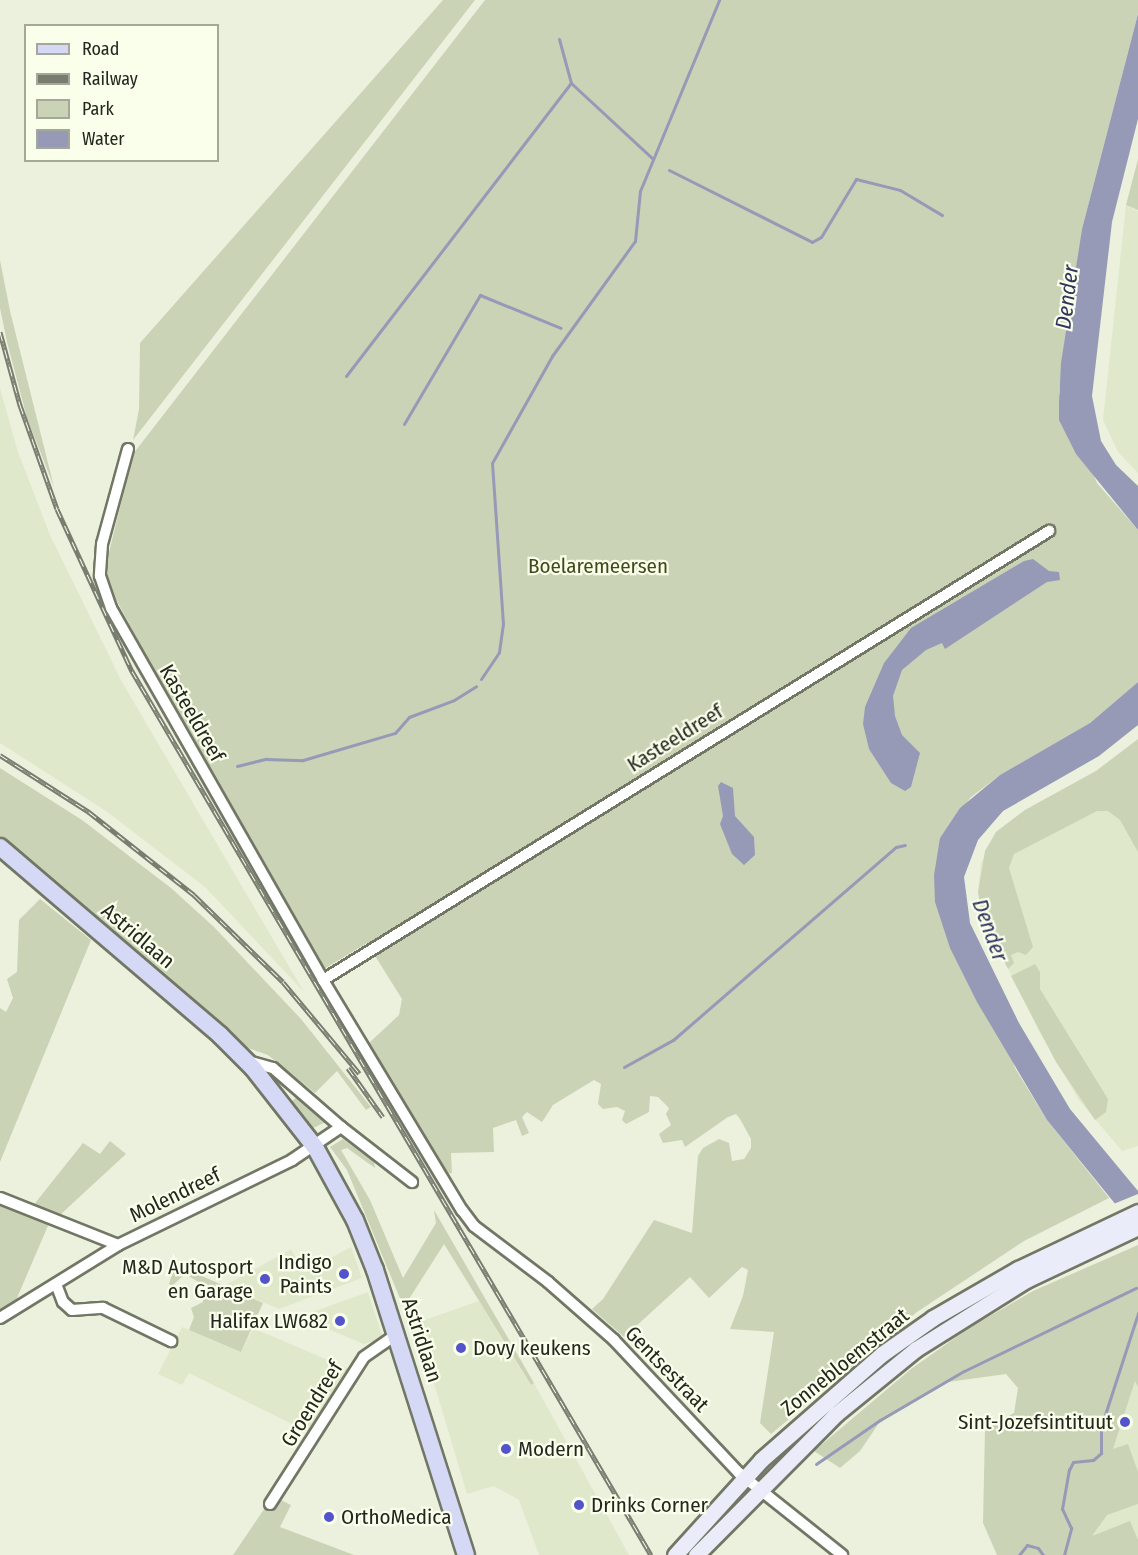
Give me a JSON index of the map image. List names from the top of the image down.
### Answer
{
  "streets": {
    "main road": ["Astridlaan", "Zonnebloemstraat"],
    "street": [
      "Kasteeldreef",
      "Molendreef",
      "Gentsestraat",
      "Groendreef"
    ]
  },
  "crossings": [
    ["Kasteeldreef", "Gentsestraat"],
    ["Astridlaan", "Molendreef"],
    ["Astridlaan", "Groendreef"],
    ["Zonnebloemstraat", "Gentsestraat"]
  ],
  "water": ["Dender"],
  "parks": ["Boelaremeersen"],
  "places": [
    "Indigo Paints",
    "M&D Autosport en Garage",
    "Halifax LW682",
    "Dovy keukens",
    "Sint-Jozefsintituut",
    "Modern",
    "Drinks Corner",
    "OrthoMedica"
  ],
  "legend": [
    "Road",
    "Railway",
    "Park",
    "Water"
  ]
}
